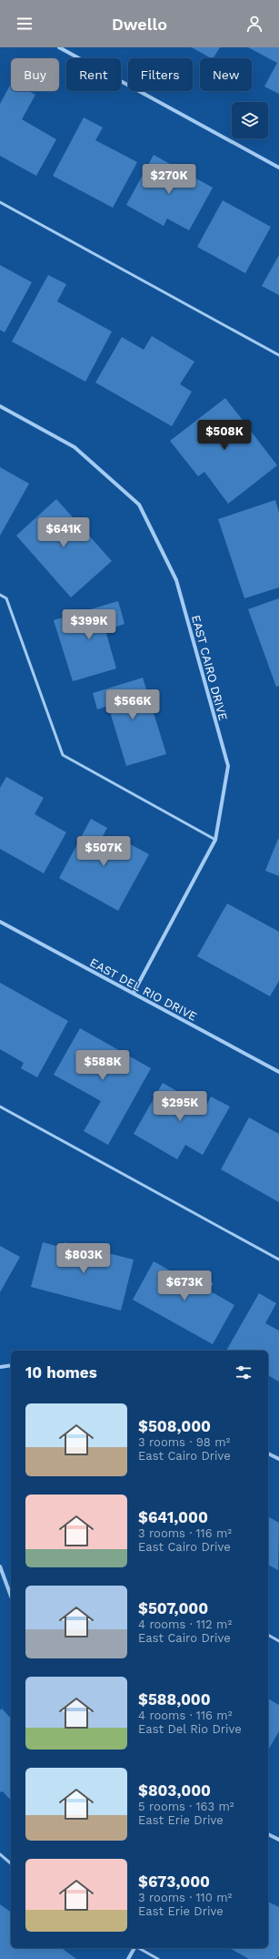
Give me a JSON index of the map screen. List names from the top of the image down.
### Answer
{
  "streets": {
    "street": ["EAST CAIRO DRIVE", "EAST DEL RIO DRIVE"]
  },
  "crossings": [
    ["EAST CAIRO DRIVE", "EAST DEL RIO DRIVE"]
  ],
  "page": {
    "header": "Dwello",
    "chip": [
      "Buy",
      "Rent",
      "Filters",
      "New"
    ],
    "price": [
      "$270K",
      "$508K",
      "$641K",
      "$399K",
      "$566K",
      "$507K",
      "$588K",
      "$295K",
      "$803K",
      "$673K"
    ],
    "heading": "10 homes",
    "list": [
      {
        "name": "$508,000",
        "note": "3 rooms · 98 m² · East Cairo Drive"
      },
      {
        "name": "$641,000",
        "note": "3 rooms · 116 m² · East Cairo Drive"
      },
      {
        "name": "$507,000",
        "note": "4 rooms · 112 m² · East Cairo Drive"
      },
      {
        "name": "$588,000",
        "note": "4 rooms · 116 m² · East Del Rio Drive"
      },
      {
        "name": "$803,000",
        "note": "5 rooms · 163 m² · East Erie Drive"
      },
      {
        "name": "$673,000",
        "note": "3 rooms · 110 m² · East Erie Drive"
      }
    ]
  }
}
